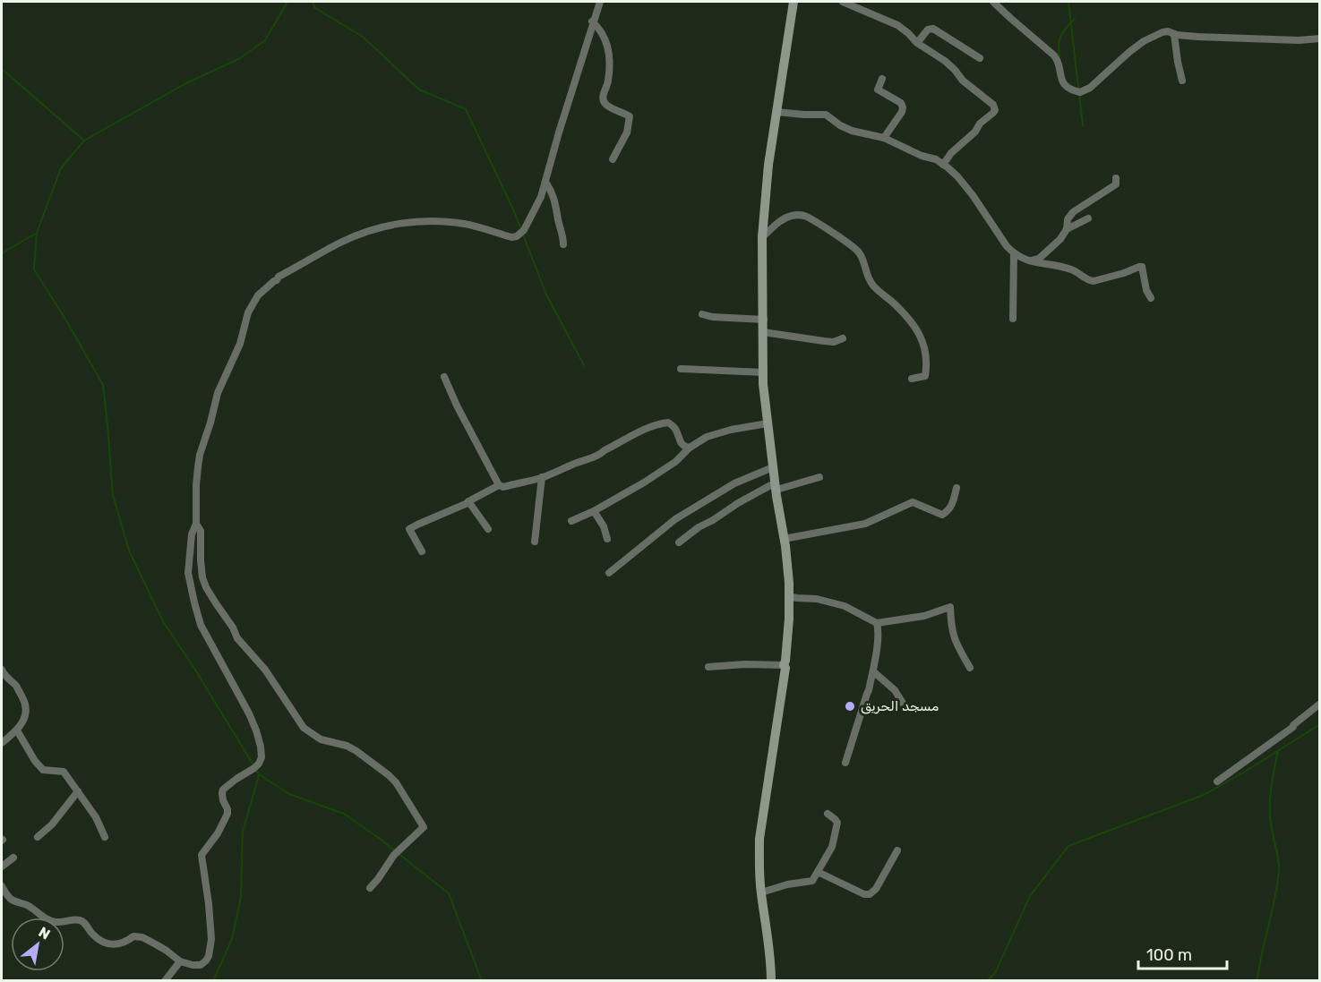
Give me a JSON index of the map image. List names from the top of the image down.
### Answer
{
  "places": ["مسجد الحريق"],
  "scale_bar": "100 m",
  "north": "top right"
}
